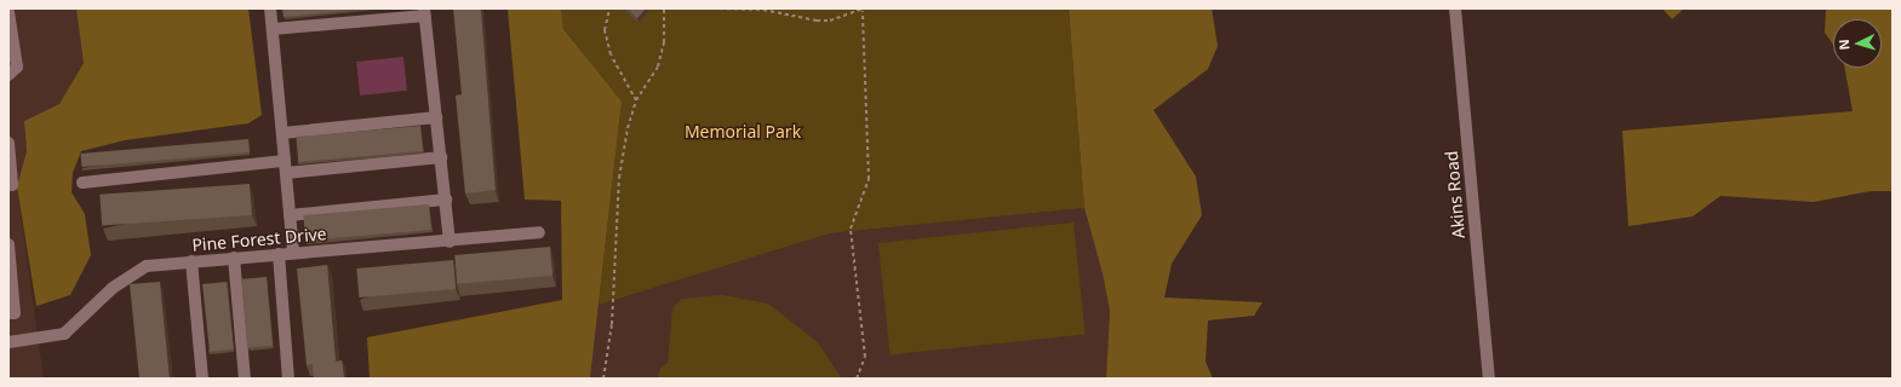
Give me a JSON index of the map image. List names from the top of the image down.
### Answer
{
  "streets": {
    "street": ["Akins Road", "Pine Forest Drive"]
  },
  "parks": ["Memorial Park"],
  "north": "left"
}
